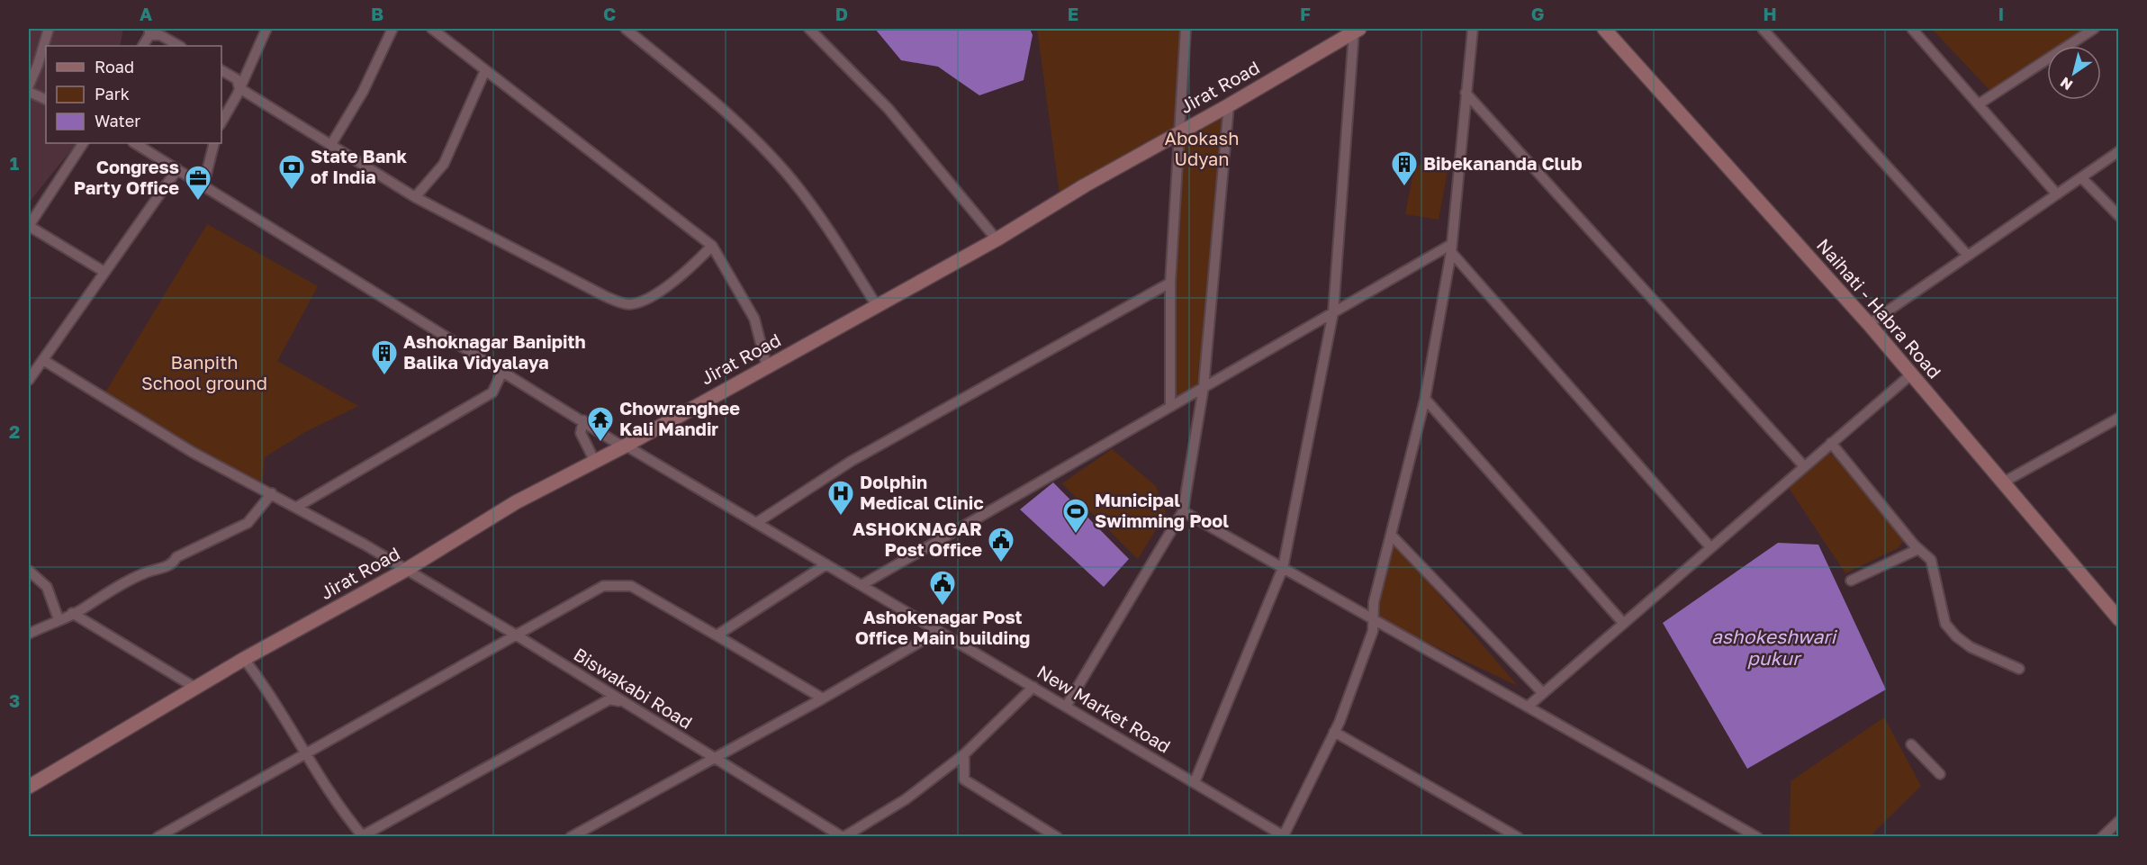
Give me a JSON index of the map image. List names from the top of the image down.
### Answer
{
  "streets": {
    "main road": ["Jirat Road", "Naihati - Habra Road"],
    "street": ["Biswakabi Road", "New Market Road"]
  },
  "crossings": [
    ["Jirat Road", "Biswakabi Road"],
    ["Jirat Road", "New Market Road"]
  ],
  "water": ["ashokeshwari pukur"],
  "parks": ["Abokash Udyan", "Banpith School ground"],
  "places": {
    "building": ["Bibekananda Club", "Ashoknagar Banipith Balika Vidyalaya"],
    "bank": ["State Bank of India"],
    "office": ["Congress Party Office"],
    "temple": ["Chowranghee Kali Mandir"],
    "hospital": ["Dolphin Medical Clinic"],
    "sports": ["Municipal Swimming Pool"],
    "public building": ["ASHOKNAGAR Post Office", "Ashokenagar Post Office Main building"]
  },
  "legend": ["Road", "Park", "Water"],
  "north": "bottom left",
  "grid": {
    "columns": [
      "A",
      "B",
      "C",
      "D",
      "E",
      "F",
      "G",
      "H",
      "I"
    ],
    "rows": ["1", "2", "3"]
  }
}
